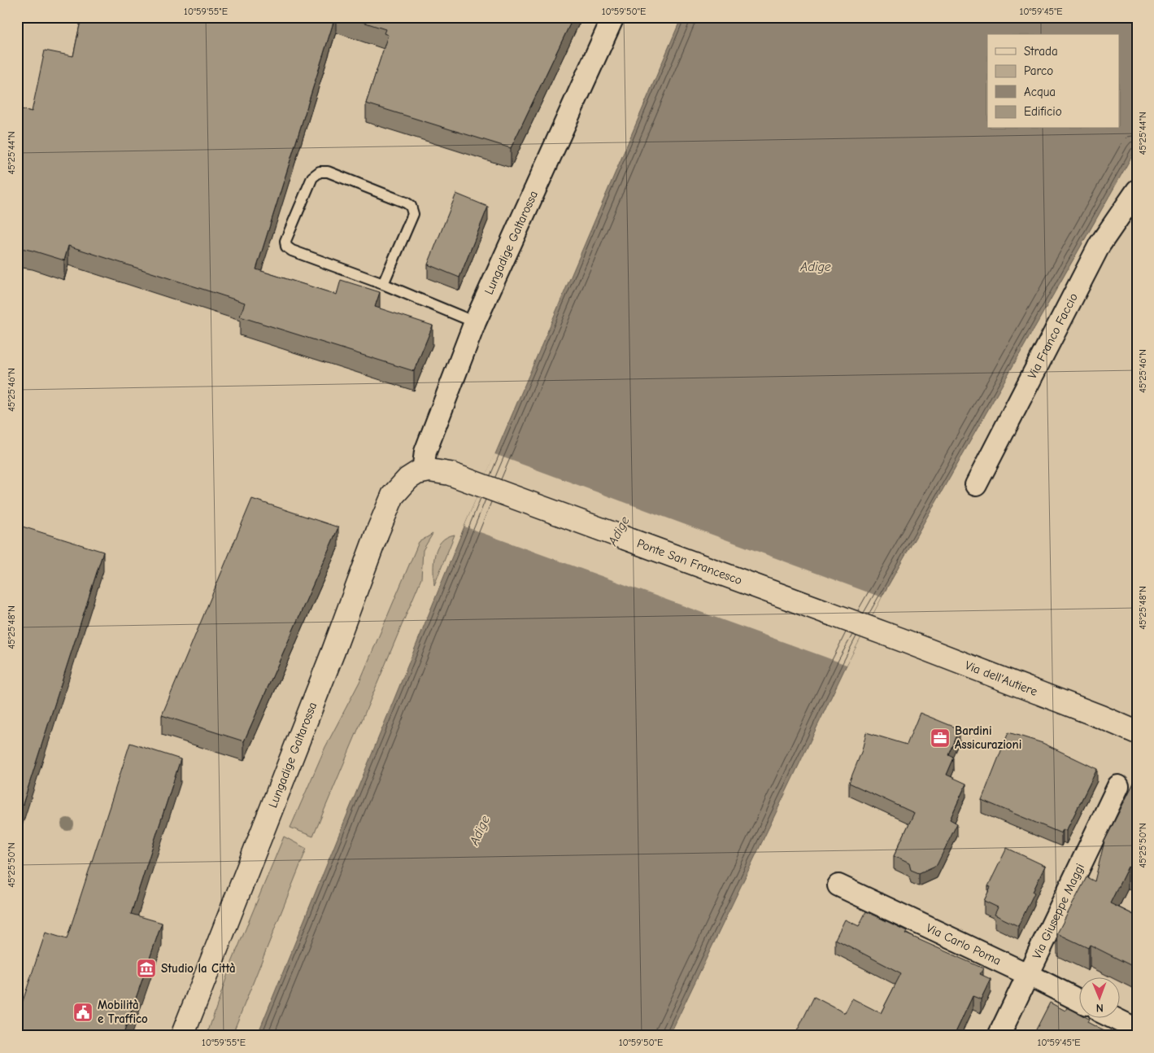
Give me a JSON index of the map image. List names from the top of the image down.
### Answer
{
  "streets": {
    "main road": ["Lungadige Galtarossa", "Ponte San Francesco", "Via dell'Autiere"],
    "street": ["Via Franco Faccio", "Via Giuseppe Maggi", "Via Carlo Poma"]
  },
  "crossings": [
    ["Lungadige Galtarossa", "Ponte San Francesco"],
    ["Ponte San Francesco", "Via dell'Autiere"],
    ["Via Giuseppe Maggi", "Via Carlo Poma"]
  ],
  "water": ["Adige"],
  "places": {
    "office": ["Bardini Assicurazioni"],
    "museum": ["Studio la Città"],
    "public building": ["Mobilità e Traffico"]
  },
  "legend": [
    "Strada",
    "Parco",
    "Acqua",
    "Edificio"
  ],
  "north": "bottom",
  "coordinates": [
    "10°59'55\"E",
    "10°59'50\"E",
    "10°59'45\"E",
    "45°25'44\"N",
    "45°25'46\"N",
    "45°25'48\"N",
    "45°25'50\"N"
  ]
}
